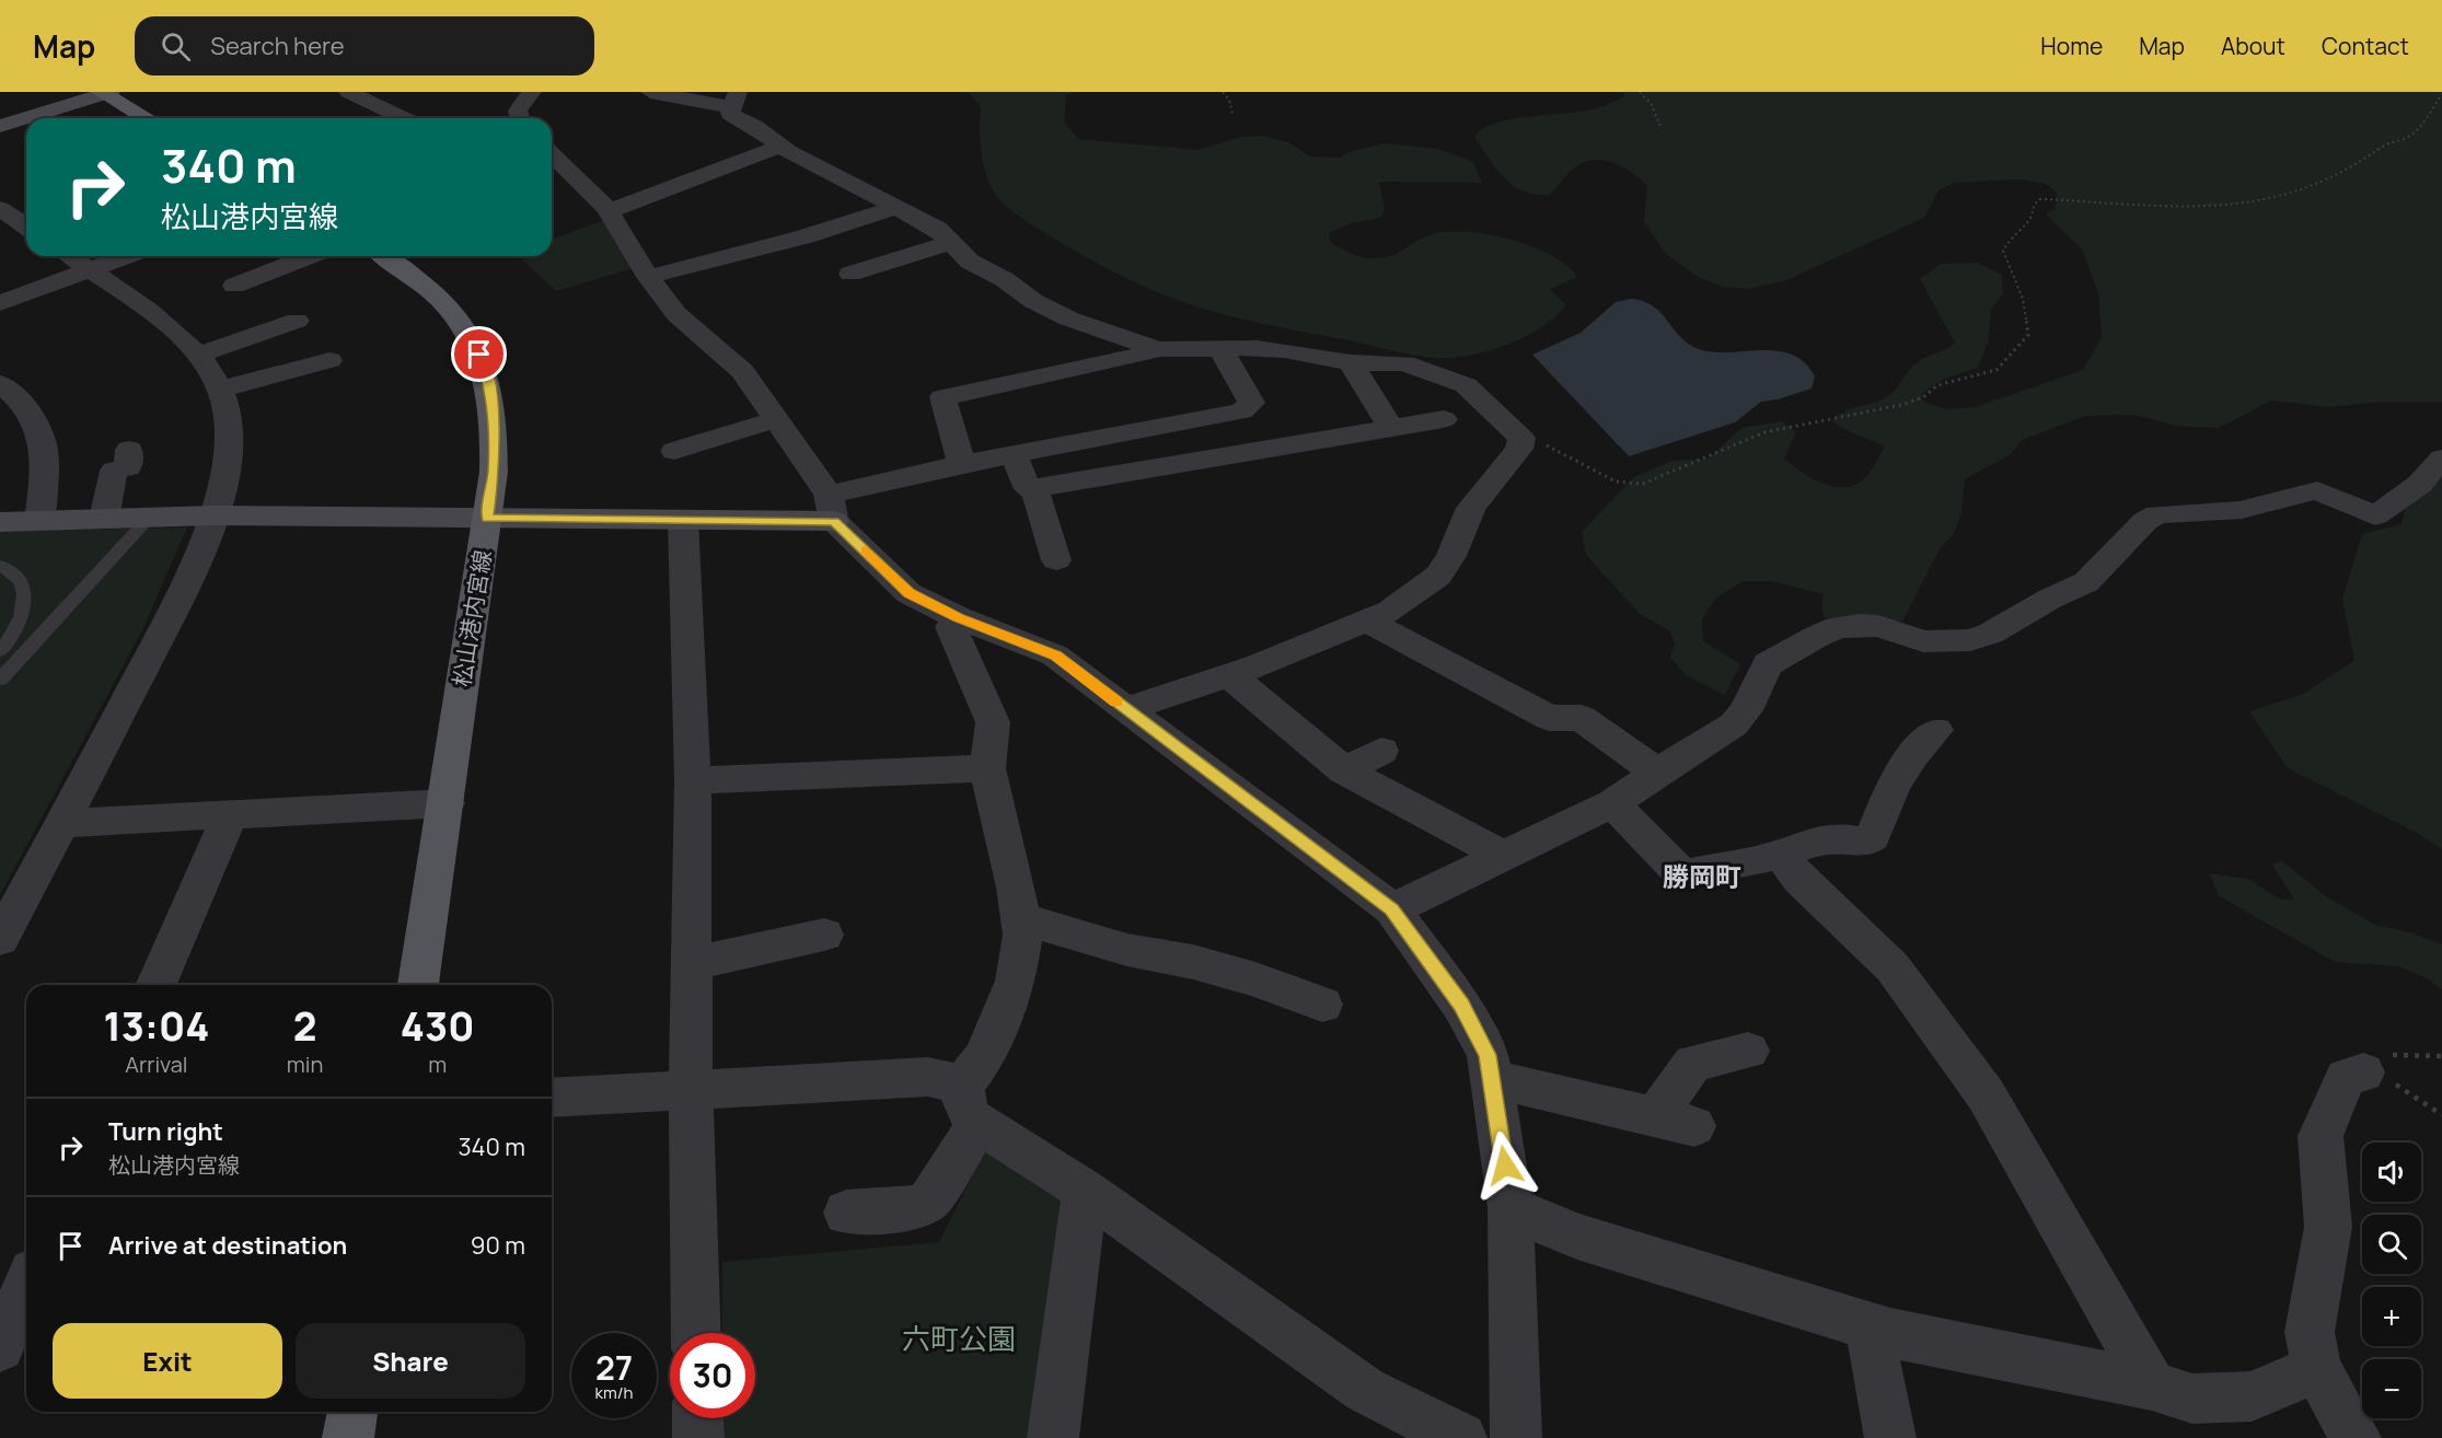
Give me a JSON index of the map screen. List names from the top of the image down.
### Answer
{
  "streets": {
    "main road": ["松山港内宮線"]
  },
  "districts": ["勝岡町"],
  "parks": ["六町公園"],
  "page": {
    "header": "Map",
    "search": "Search here",
    "nav": [
      "Home",
      "Map",
      "About",
      "Contact"
    ],
    "turn": ["340 m", "松山港内宮線"],
    "eta": [
      "13:04",
      "Arrival",
      "2",
      "min",
      "430",
      "m"
    ],
    "list": [
      {
        "name": "Turn right",
        "note": "松山港内宮線",
        "value": "340 m"
      },
      {
        "name": "Arrive at destination",
        "value": "90 m"
      }
    ],
    "map_buttons": ["+", "−"],
    "buttons": ["Exit", "Share"],
    "speed": "27 km/h",
    "limit": "30"
  }
}
